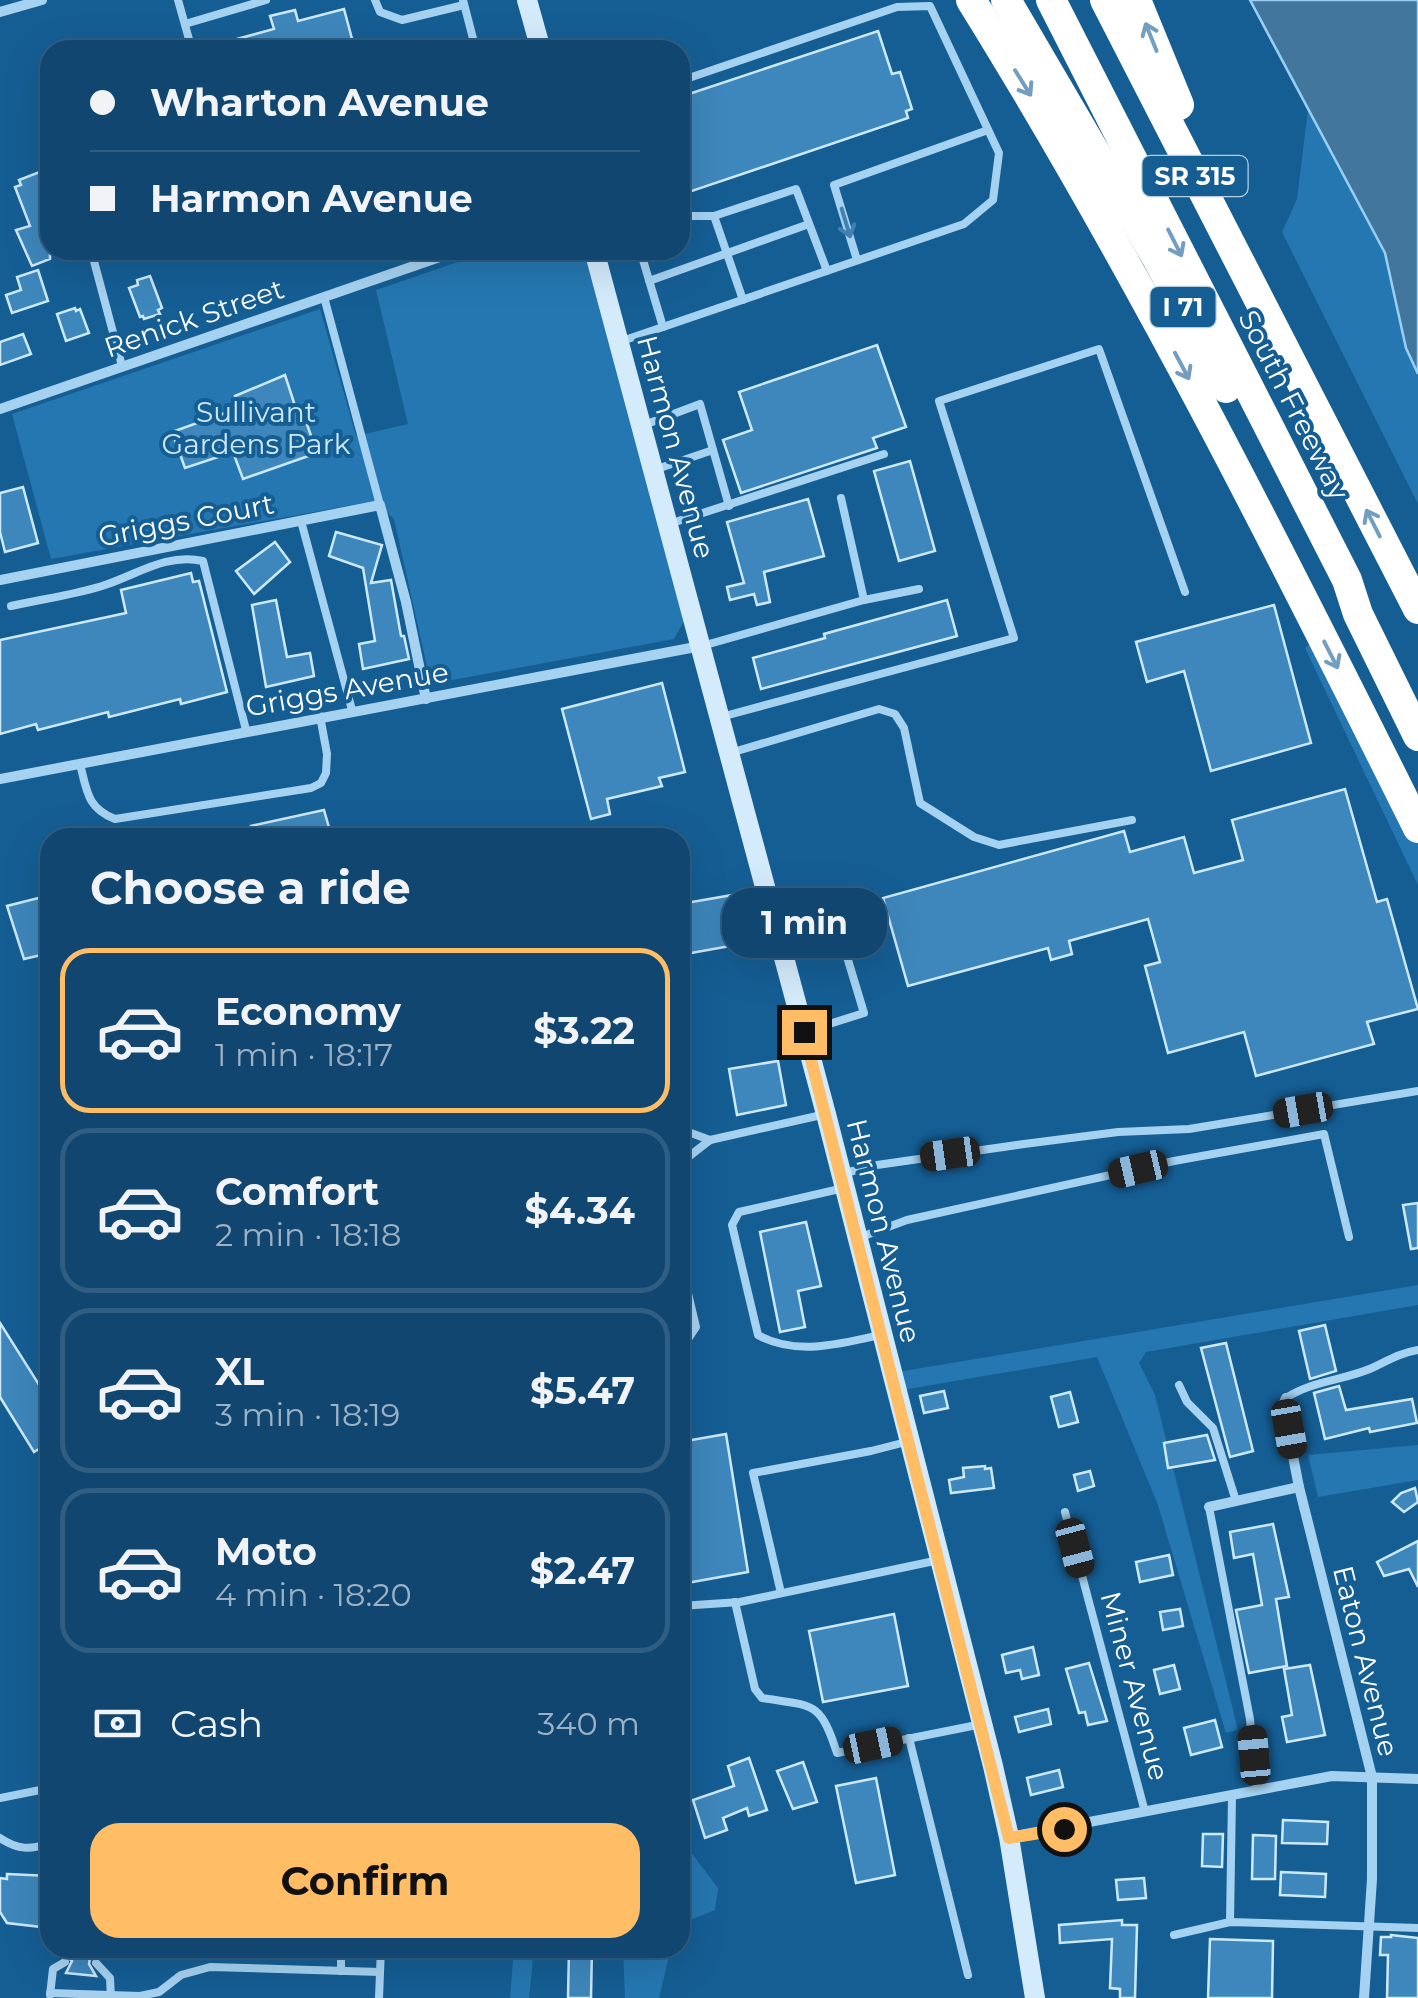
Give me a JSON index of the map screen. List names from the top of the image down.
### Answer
{
  "streets": {
    "highway": ["SR 315", "I 71", "South Freeway"],
    "main road": ["Harmon Avenue"],
    "street": [
      "Renick Street",
      "Griggs Court",
      "Griggs Avenue",
      "Eaton Avenue"
    ],
    "lane": ["Miner Avenue"]
  },
  "crossings": [
    ["I 71", "South Freeway"],
    ["Harmon Avenue", "Griggs Avenue"]
  ],
  "parks": ["Sullivant Gardens Park"],
  "page": {
    "banner": ["Wharton Avenue", "Harmon Avenue"],
    "heading": "Choose a ride",
    "bubble": "1 min",
    "list": [
      {
        "name": "Economy",
        "note": "1 min · 18:17",
        "value": "$3.22"
      },
      {
        "name": "Comfort",
        "note": "2 min · 18:18",
        "value": "$4.34"
      },
      {
        "name": "XL",
        "note": "3 min · 18:19",
        "value": "$5.47"
      },
      {
        "name": "Moto",
        "note": "4 min · 18:20",
        "value": "$2.47"
      }
    ],
    "pay": ["Cash", "340 m"],
    "buttons": "Confirm"
  }
}
